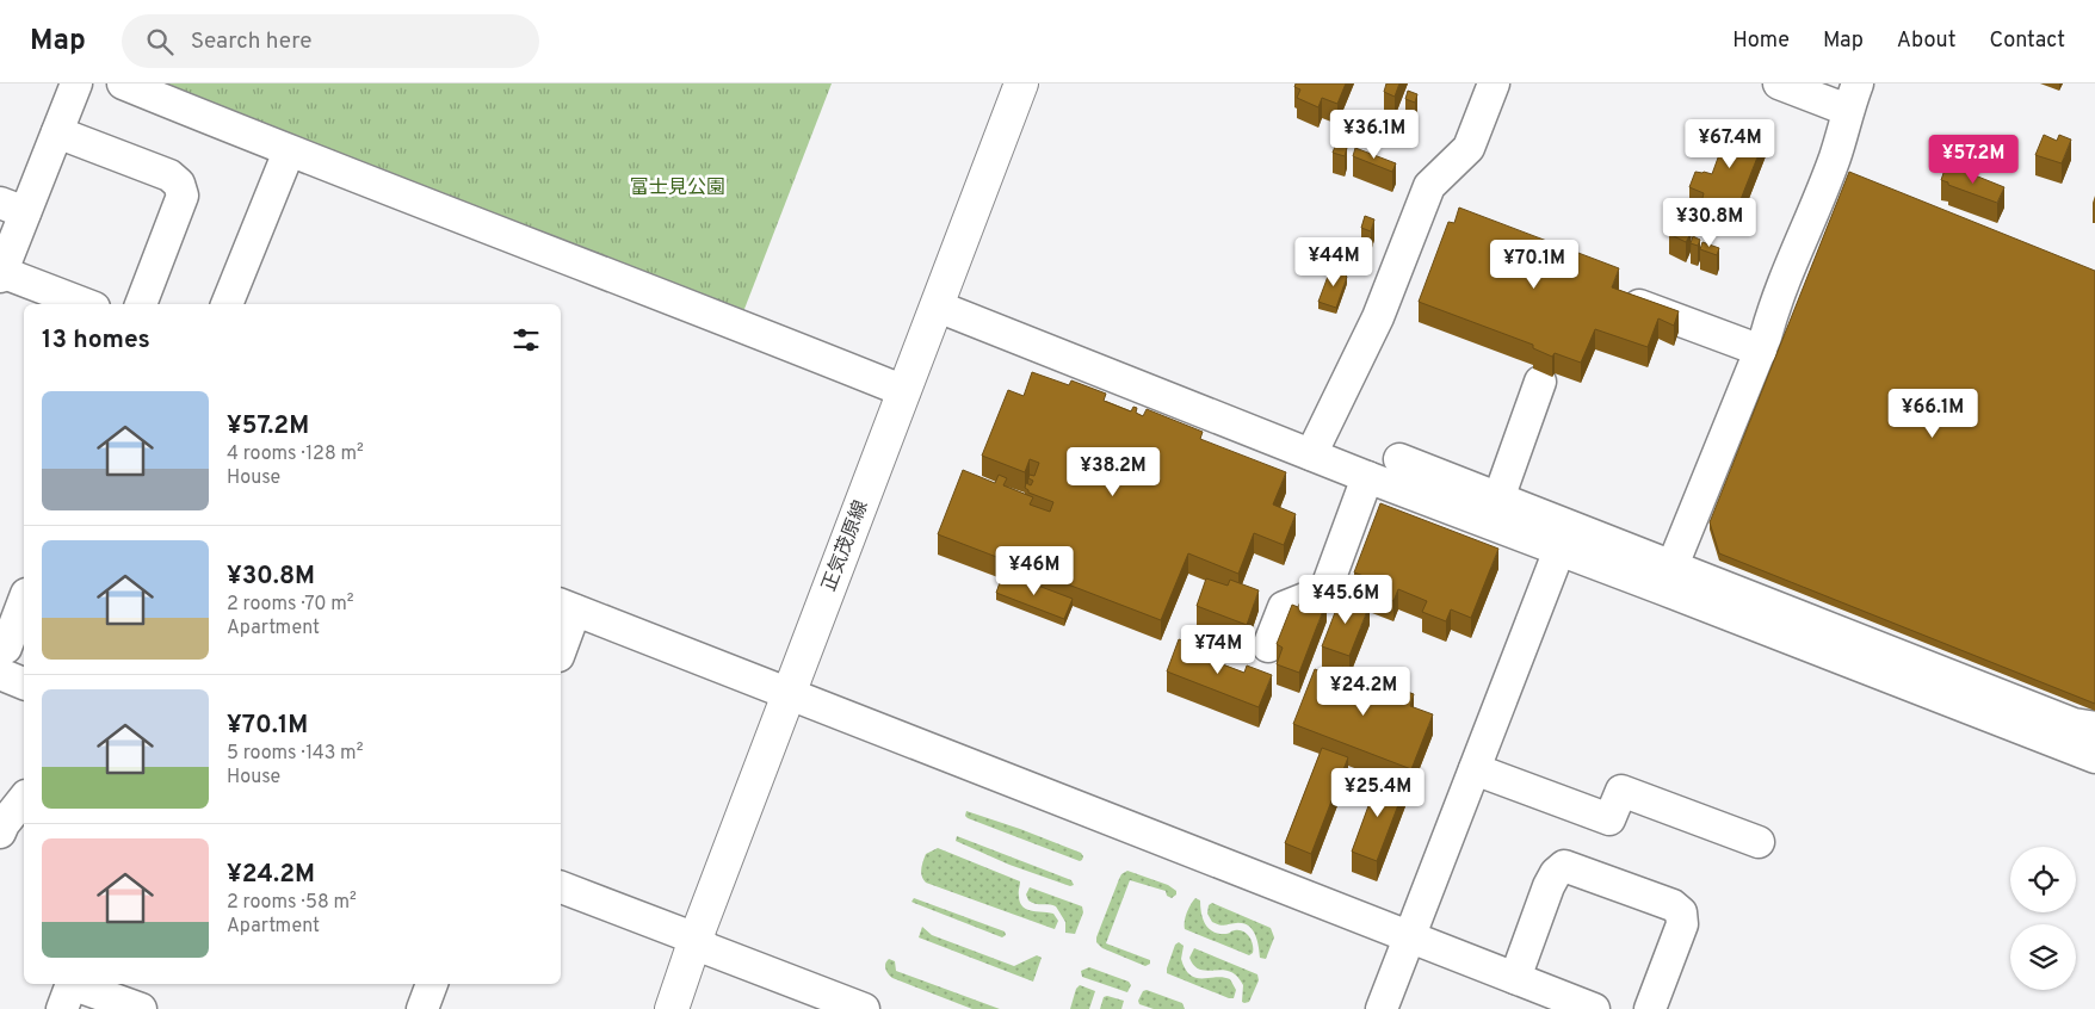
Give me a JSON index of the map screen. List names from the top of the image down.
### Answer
{
  "streets": {
    "main road": ["正気茂原線"]
  },
  "parks": ["富士見公園"],
  "page": {
    "header": "Map",
    "search": "Search here",
    "nav": [
      "Home",
      "Map",
      "About",
      "Contact"
    ],
    "price": [
      "¥36.1M",
      "¥67.4M",
      "¥57.2M",
      "¥30.8M",
      "¥44M",
      "¥70.1M",
      "¥66.1M",
      "¥38.2M",
      "¥46M",
      "¥45.6M",
      "¥74M",
      "¥24.2M",
      "¥25.4M"
    ],
    "heading": "13 homes",
    "list": [
      {
        "name": "¥57.2M",
        "note": "4 rooms · 128 m² · House"
      },
      {
        "name": "¥30.8M",
        "note": "2 rooms · 70 m² · Apartment"
      },
      {
        "name": "¥70.1M",
        "note": "5 rooms · 143 m² · House"
      },
      {
        "name": "¥24.2M",
        "note": "2 rooms · 58 m² · Apartment"
      }
    ]
  }
}
